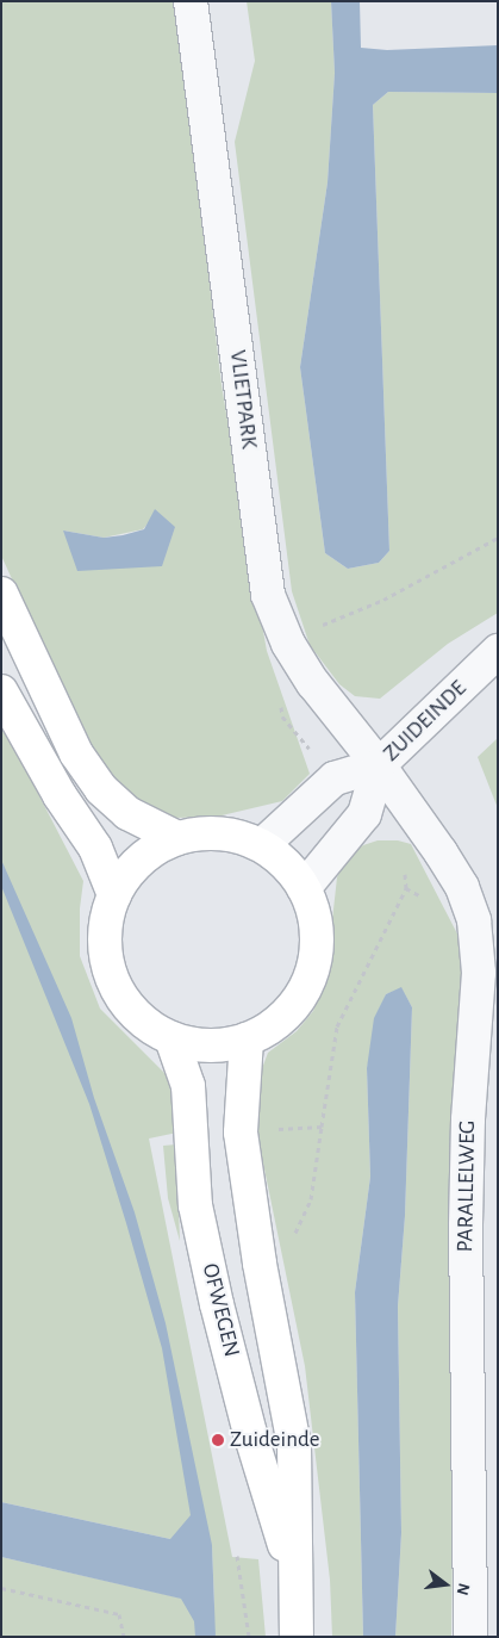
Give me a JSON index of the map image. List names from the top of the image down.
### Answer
{
  "streets": {
    "main road": ["OFWEGEN"],
    "street": ["VLIETPARK", "ZUIDEINDE", "PARALLELWEG"]
  },
  "crossings": [
    ["VLIETPARK", "ZUIDEINDE"],
    ["VLIETPARK", "PARALLELWEG"],
    ["ZUIDEINDE", "PARALLELWEG"],
    ["ZUIDEINDE", "OFWEGEN"]
  ],
  "places": ["Zuideinde"],
  "north": "right"
}
